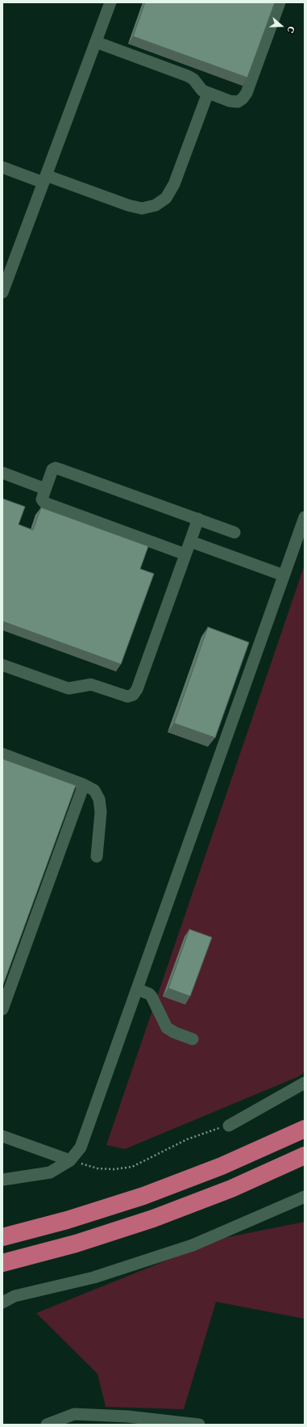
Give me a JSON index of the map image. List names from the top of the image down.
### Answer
{
  "north": "right"
}
